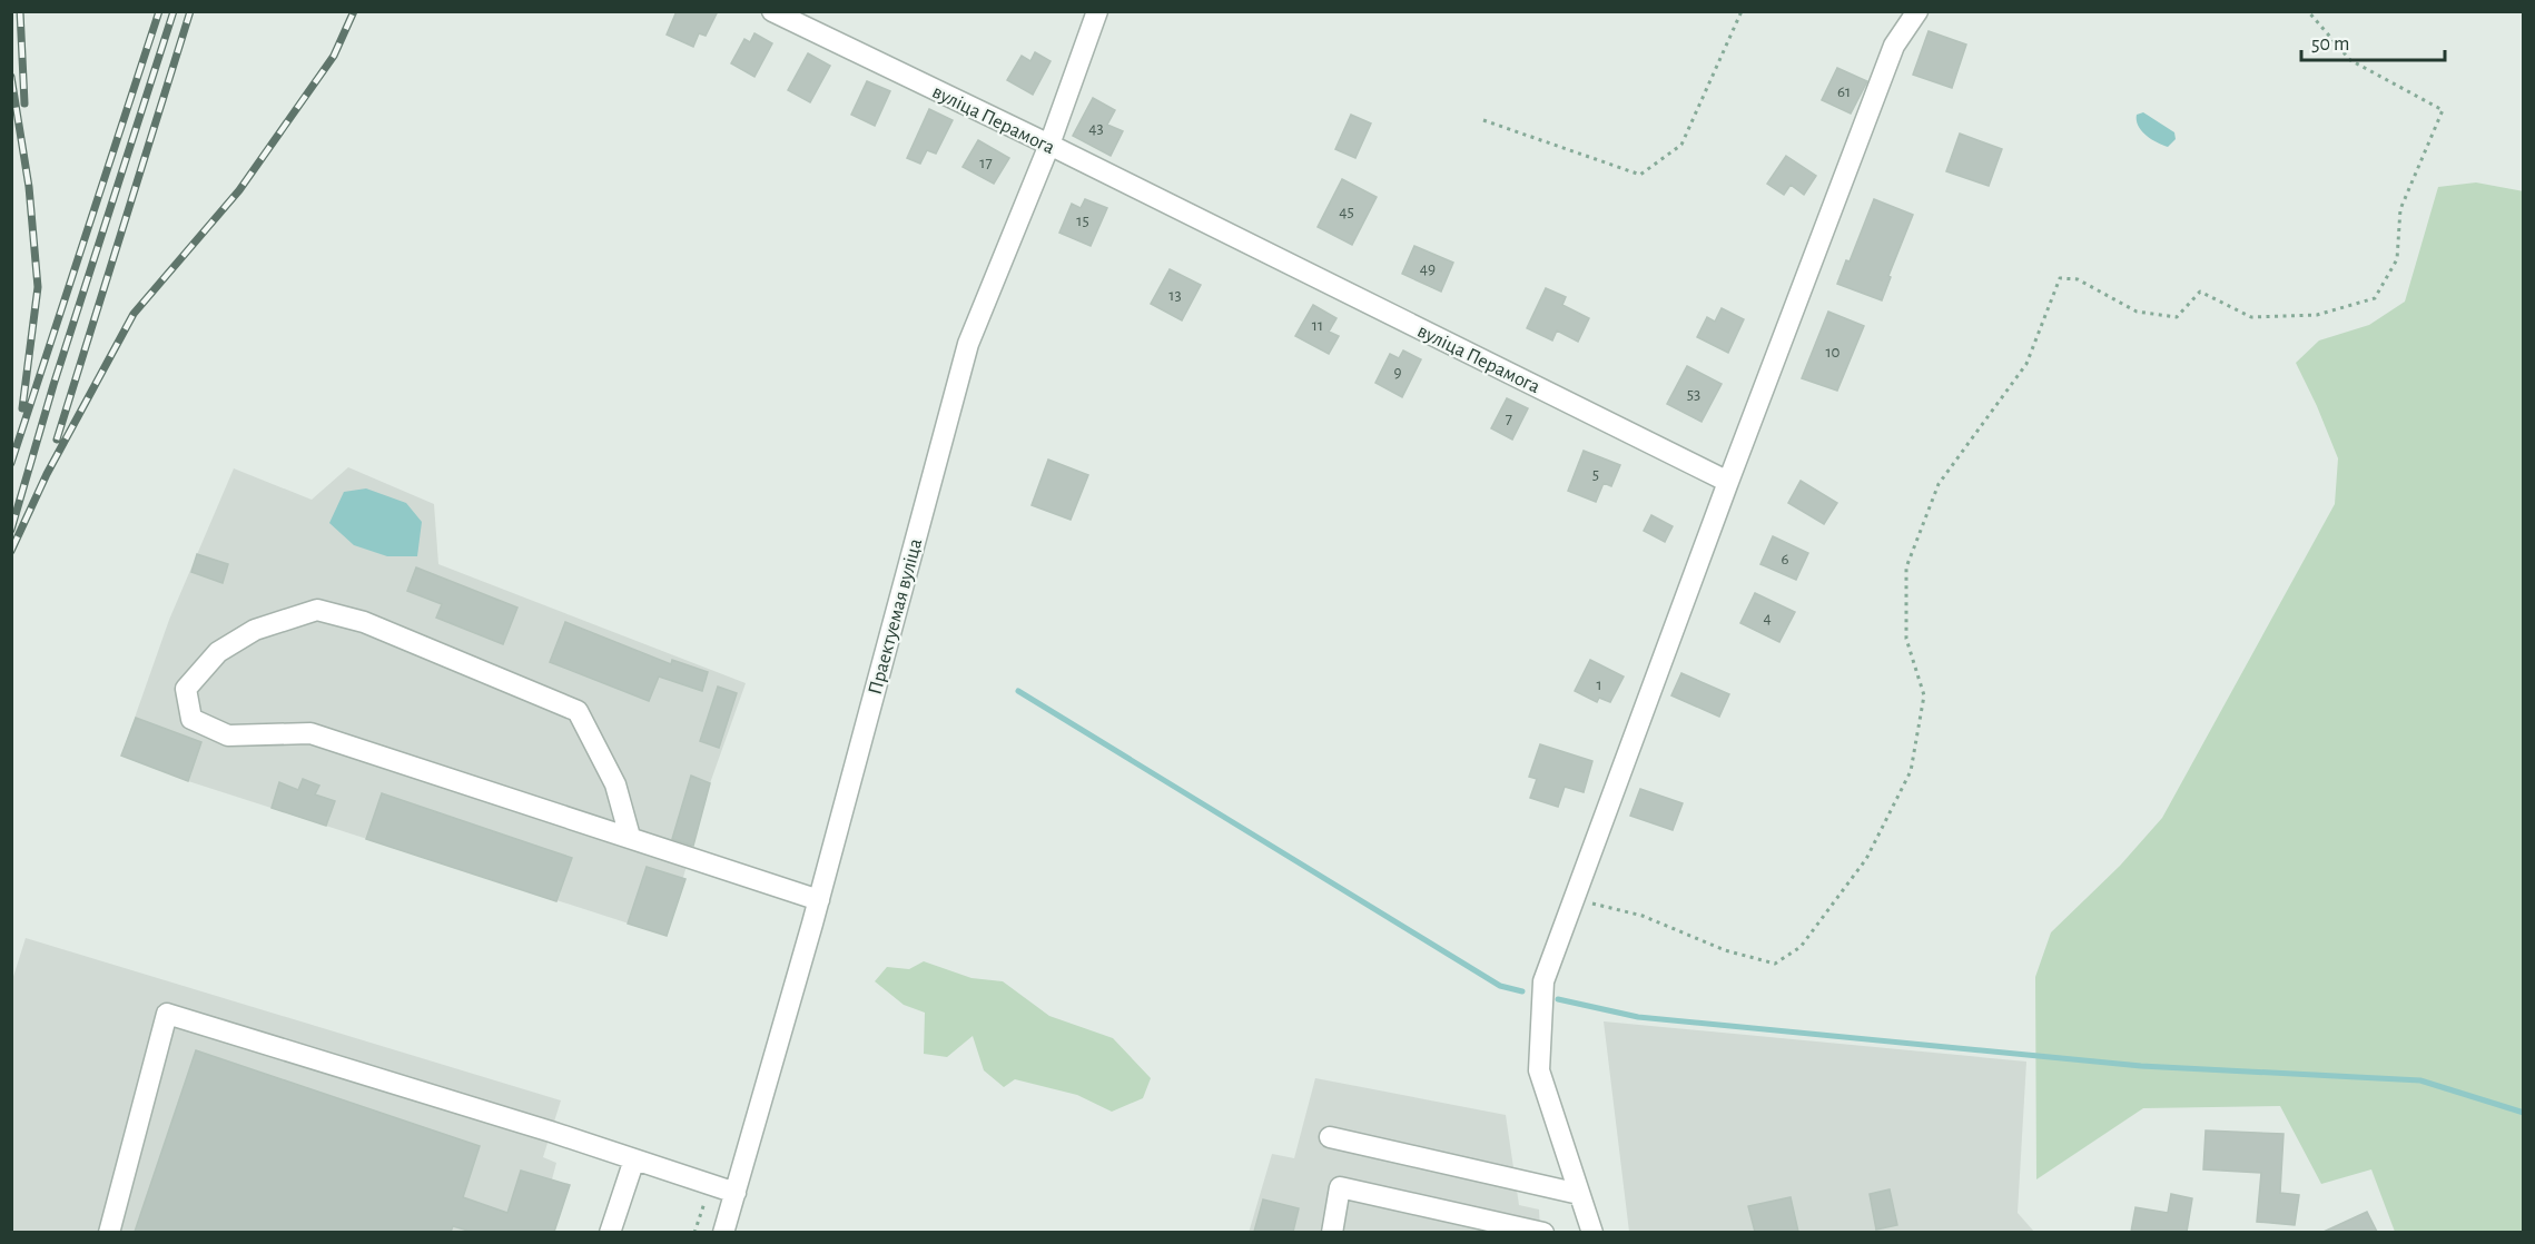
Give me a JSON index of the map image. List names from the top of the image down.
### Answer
{
  "streets": {
    "street": ["вуліца Перамога", "Праектуемая вуліца"]
  },
  "crossings": [
    ["вуліца Перамога", "Праектуемая вуліца"]
  ],
  "house_numbers": [
    "61",
    "43",
    "17",
    "45",
    "15",
    "49",
    "13",
    "11",
    "10",
    "9",
    "53",
    "7",
    "5",
    "6",
    "4",
    "1"
  ],
  "scale_bar": "50 m"
}
